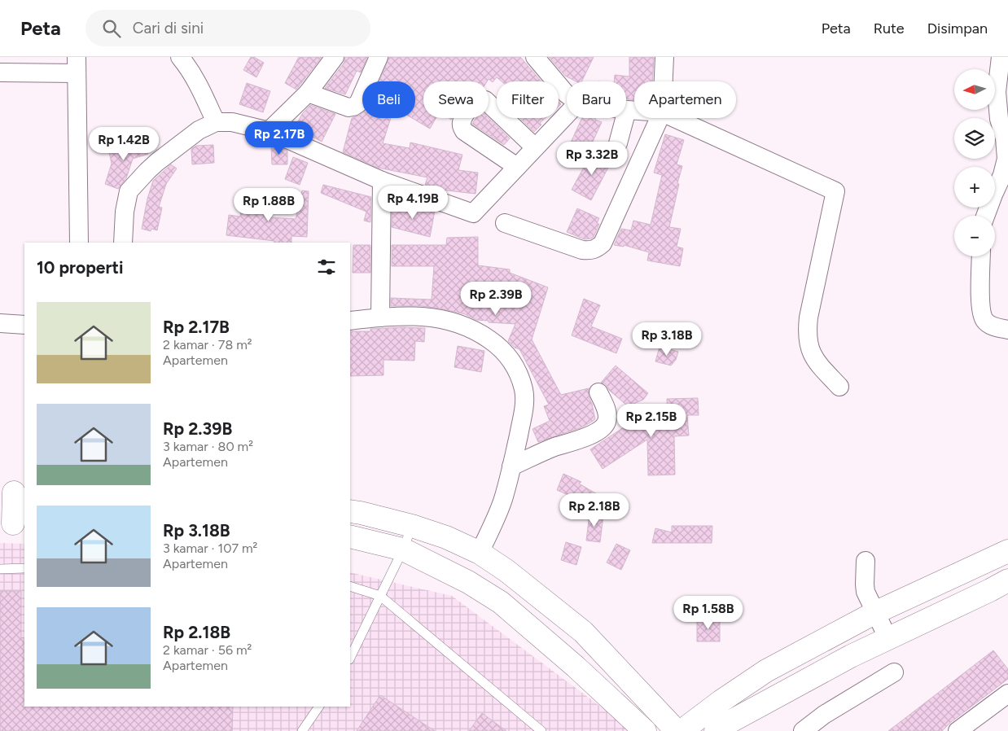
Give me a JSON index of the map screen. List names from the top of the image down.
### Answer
{
  "north": "left",
  "page": {
    "header": "Peta",
    "search": "Cari di sini",
    "nav": ["Peta", "Rute", "Disimpan"],
    "map_buttons": ["+", "−"],
    "chip": [
      "Beli",
      "Sewa",
      "Filter",
      "Baru",
      "Apartemen"
    ],
    "price": [
      "Rp 2.17B",
      "Rp 1.42B",
      "Rp 3.32B",
      "Rp 4.19B",
      "Rp 1.88B",
      "Rp 2.39B",
      "Rp 3.18B",
      "Rp 2.15B",
      "Rp 2.18B",
      "Rp 1.58B"
    ],
    "heading": "10 properti",
    "list": [
      {
        "name": "Rp 2.17B",
        "note": "2 kamar · 78 m² · Apartemen"
      },
      {
        "name": "Rp 2.39B",
        "note": "3 kamar · 80 m² · Apartemen"
      },
      {
        "name": "Rp 3.18B",
        "note": "3 kamar · 107 m² · Apartemen"
      },
      {
        "name": "Rp 2.18B",
        "note": "2 kamar · 56 m² · Apartemen"
      }
    ]
  }
}
